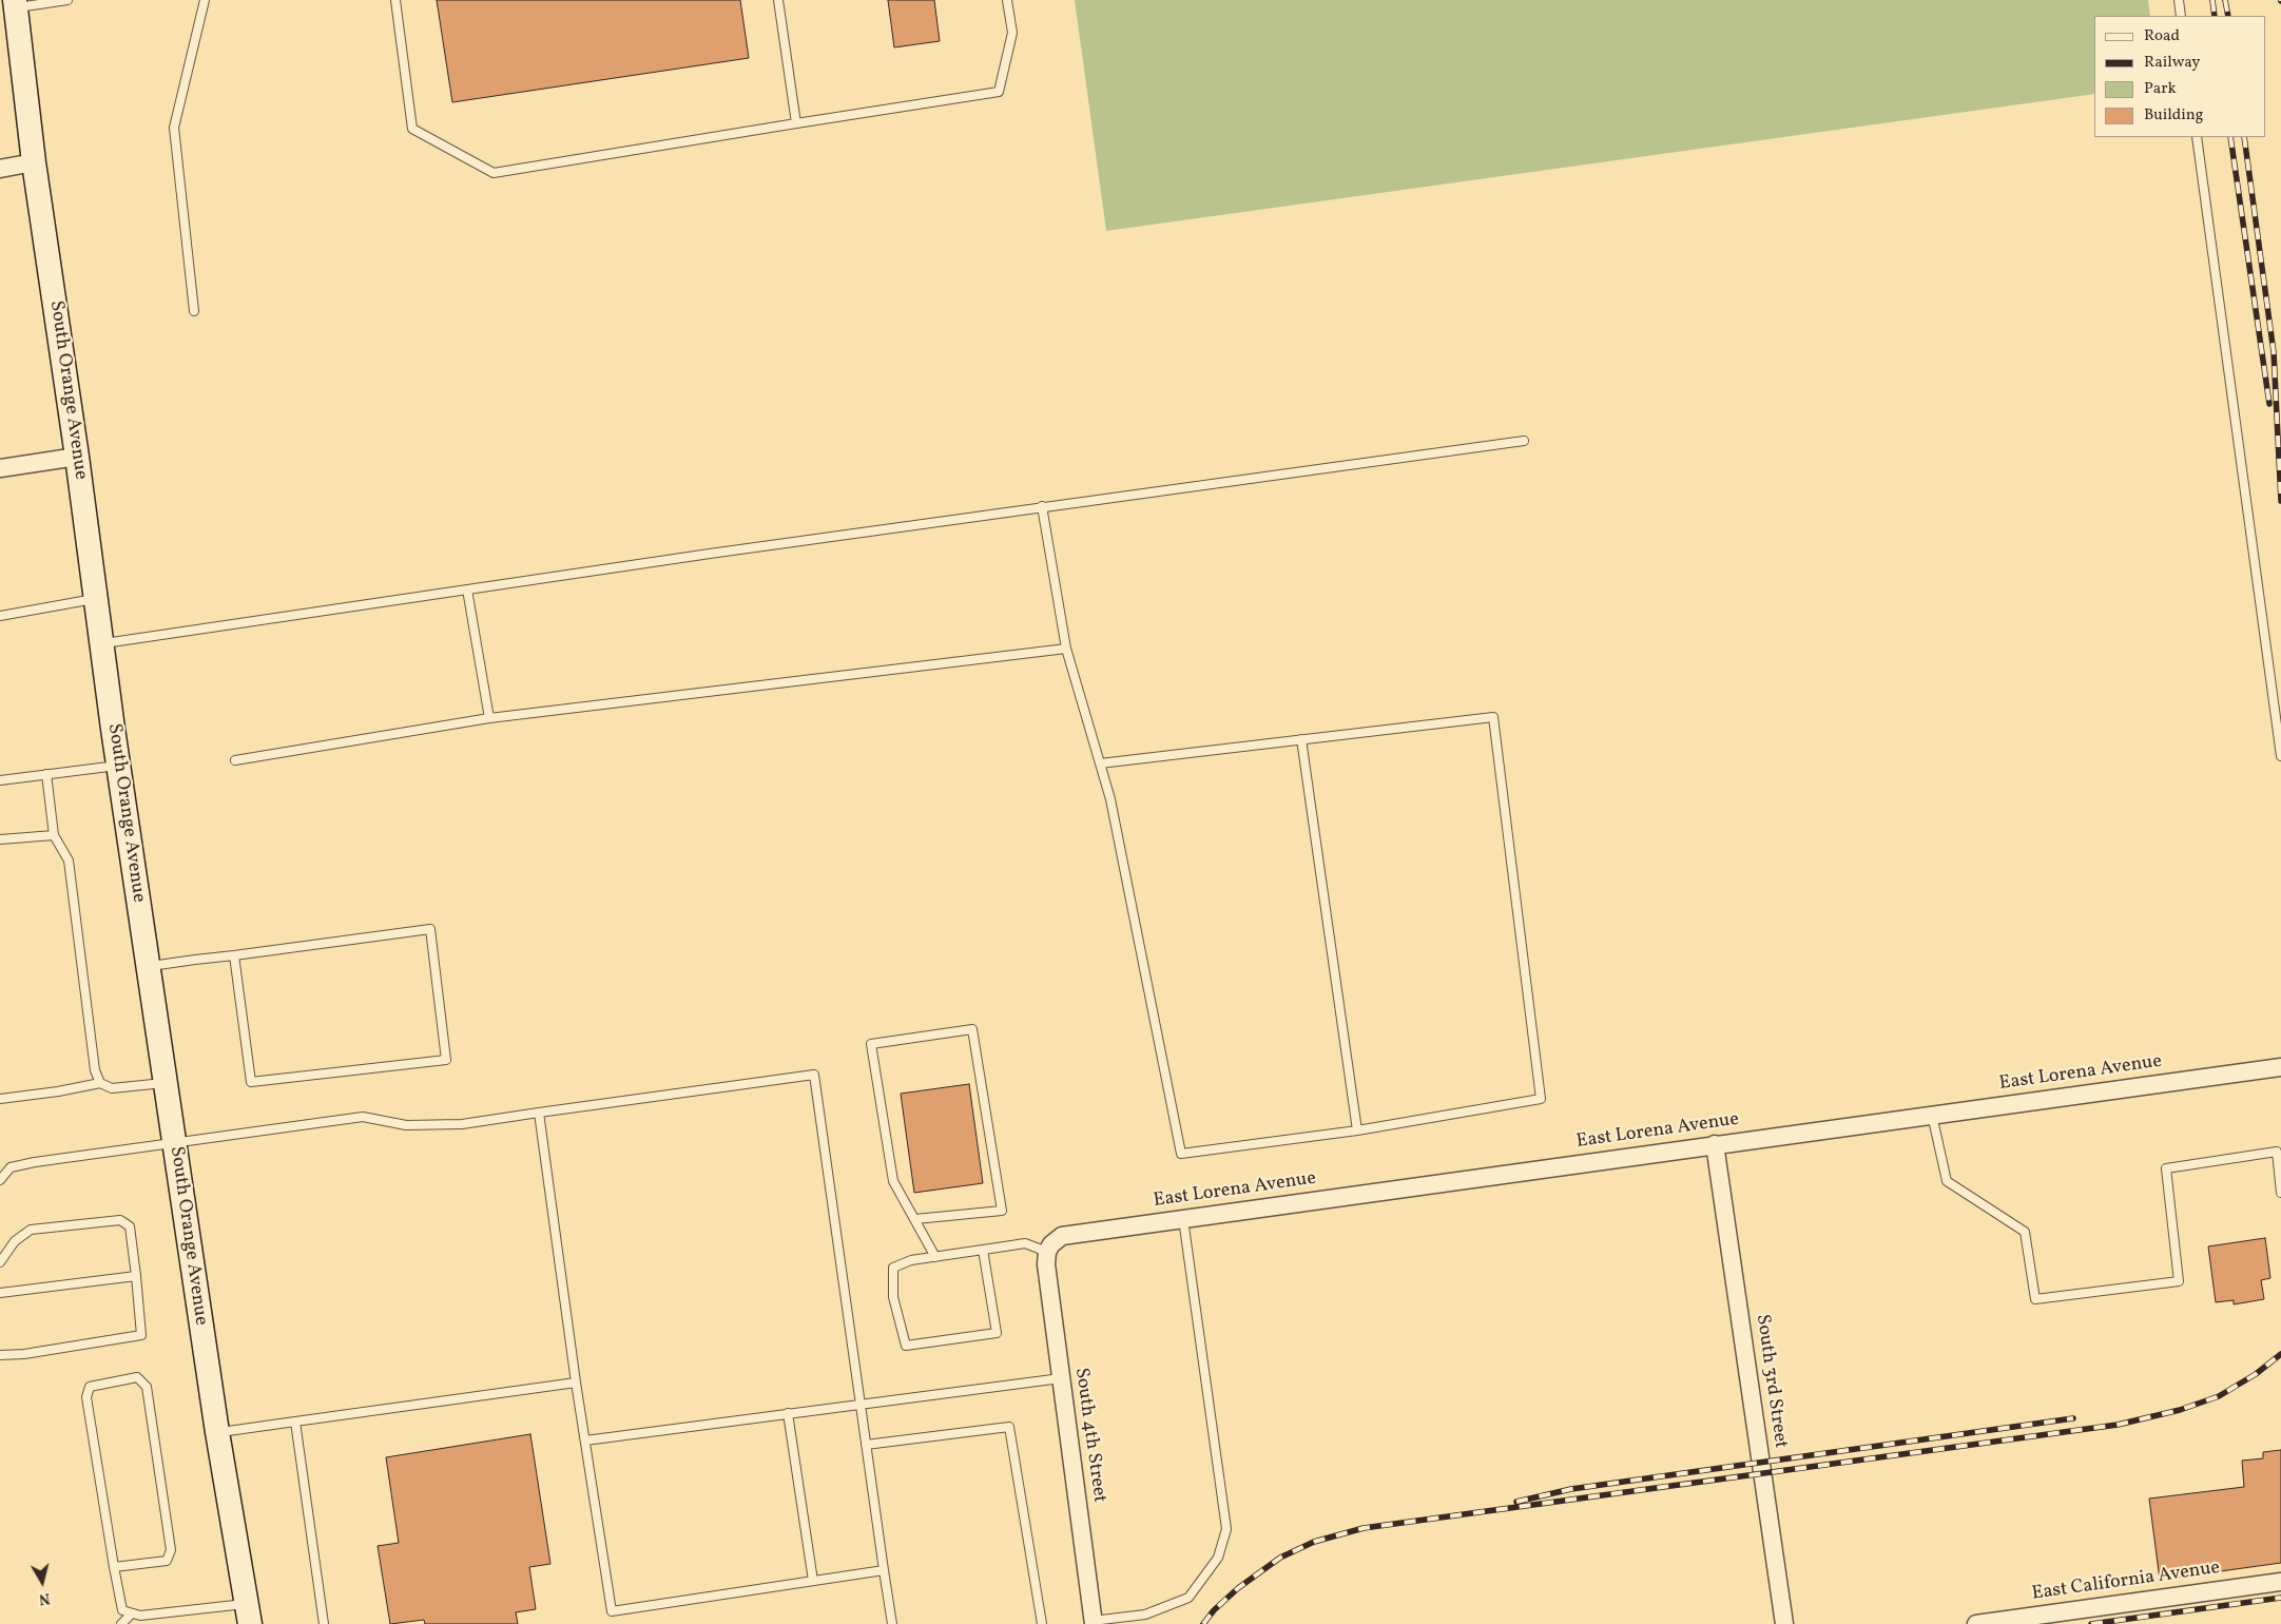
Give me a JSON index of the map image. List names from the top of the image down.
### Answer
{
  "streets": {
    "street": [
      "South Orange Avenue",
      "East Lorena Avenue",
      "South 3rd Street",
      "South 4th Street",
      "East California Avenue"
    ]
  },
  "crossings": [
    ["East Lorena Avenue", "South 3rd Street"],
    ["East Lorena Avenue", "South 4th Street"]
  ],
  "legend": [
    "Road",
    "Railway",
    "Park",
    "Building"
  ],
  "north": "bottom"
}
